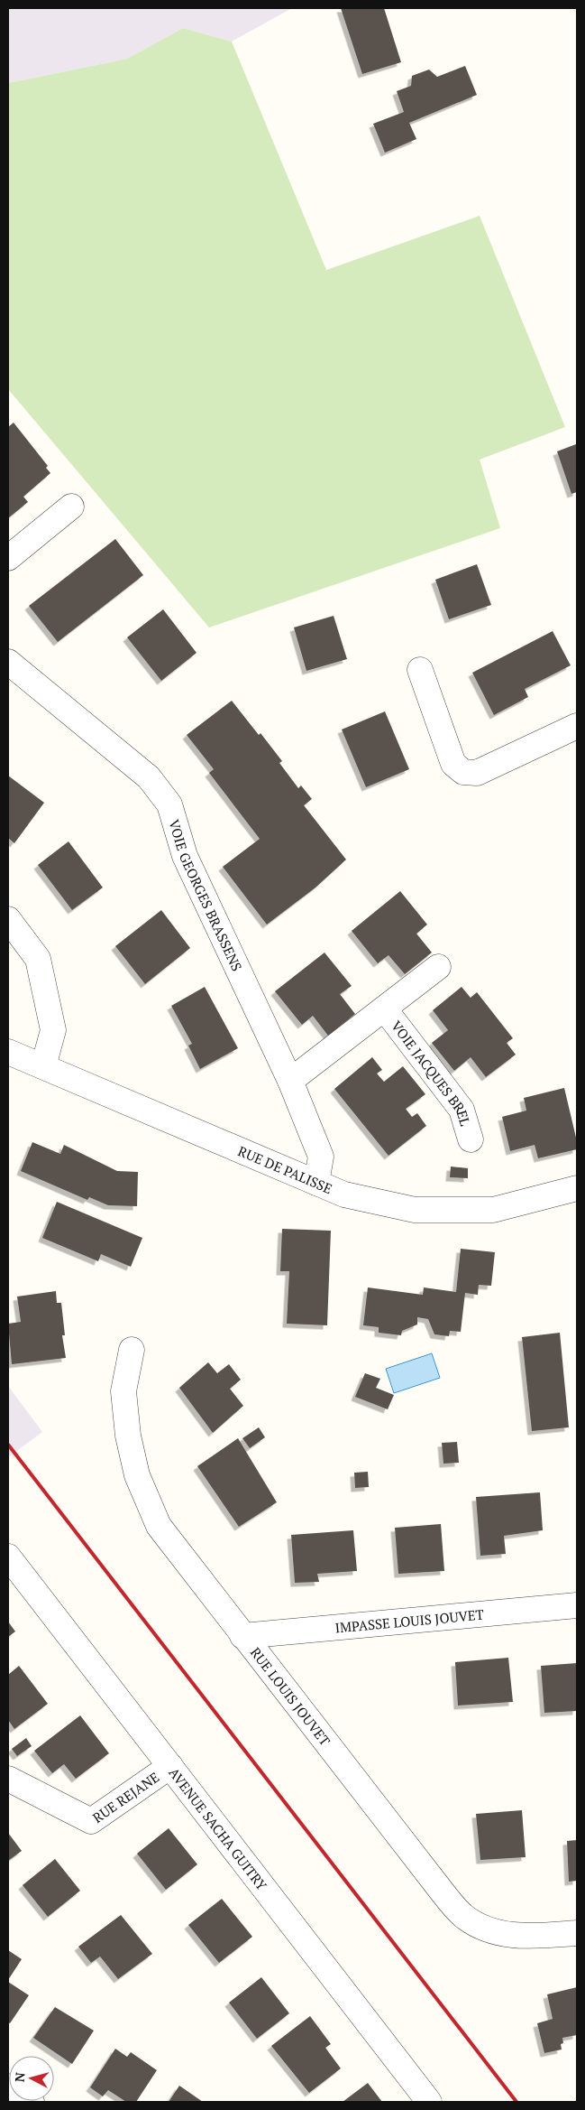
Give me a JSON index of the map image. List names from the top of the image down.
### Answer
{
  "streets": {
    "street": [
      "VOIE GEORGES BRASSENS",
      "VOIE JACQUES BREL",
      "RUE DE PALISSE",
      "IMPASSE LOUIS JOUVET",
      "RUE LOUIS JOUVET",
      "RUE REJANE",
      "AVENUE SACHA GUITRY"
    ]
  },
  "crossings": [
    ["VOIE GEORGES BRASSENS", "VOIE JACQUES BREL"],
    ["VOIE GEORGES BRASSENS", "RUE DE PALISSE"],
    ["IMPASSE LOUIS JOUVET", "RUE LOUIS JOUVET"],
    ["RUE REJANE", "AVENUE SACHA GUITRY"]
  ],
  "north": "left"
}
